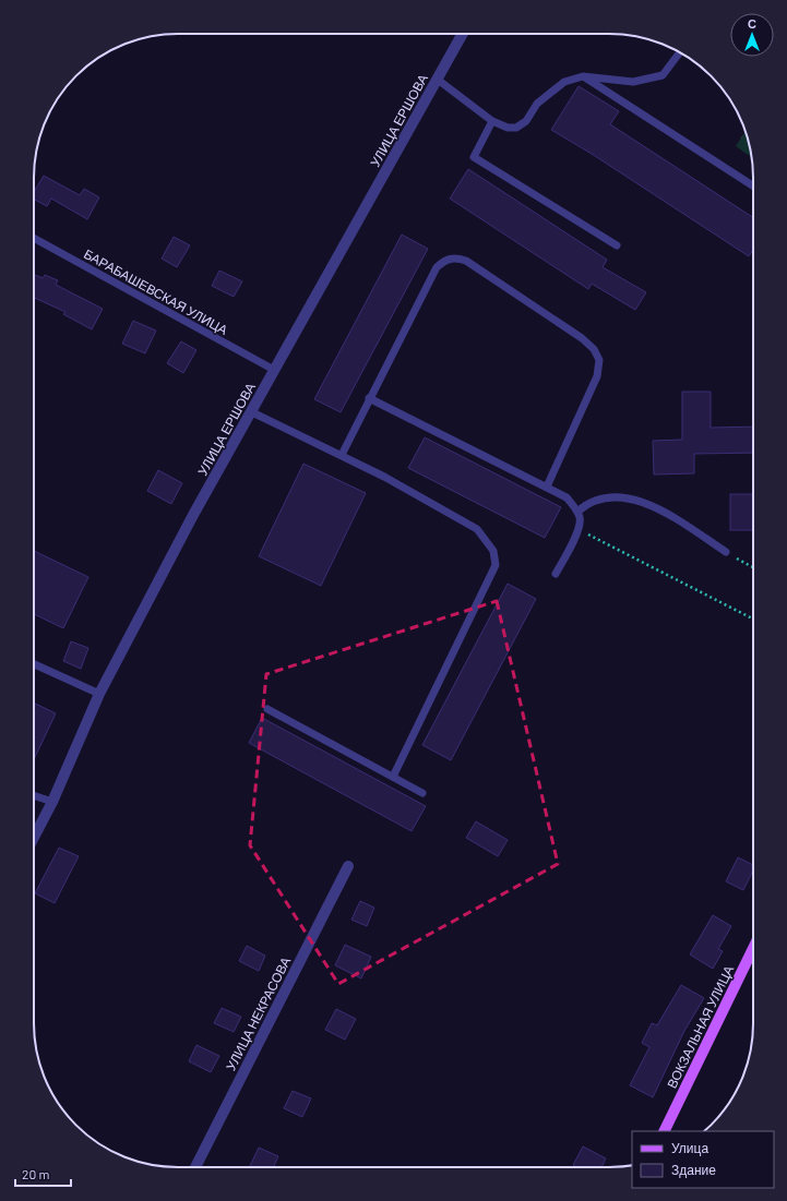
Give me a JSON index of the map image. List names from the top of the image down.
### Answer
{
  "streets": {
    "main road": ["ВОКЗАЛЬНАЯ УЛИЦА"],
    "street": ["УЛИЦА ЕРШОВА", "УЛИЦА НЕКРАСОВА"],
    "lane": ["БАРАБАШЕВСКАЯ УЛИЦА"]
  },
  "crossings": [
    ["УЛИЦА ЕРШОВА", "БАРАБАШЕВСКАЯ УЛИЦА"]
  ],
  "legend": ["Улица", "Здание"],
  "scale_bar": "20 m",
  "north": "top"
}
